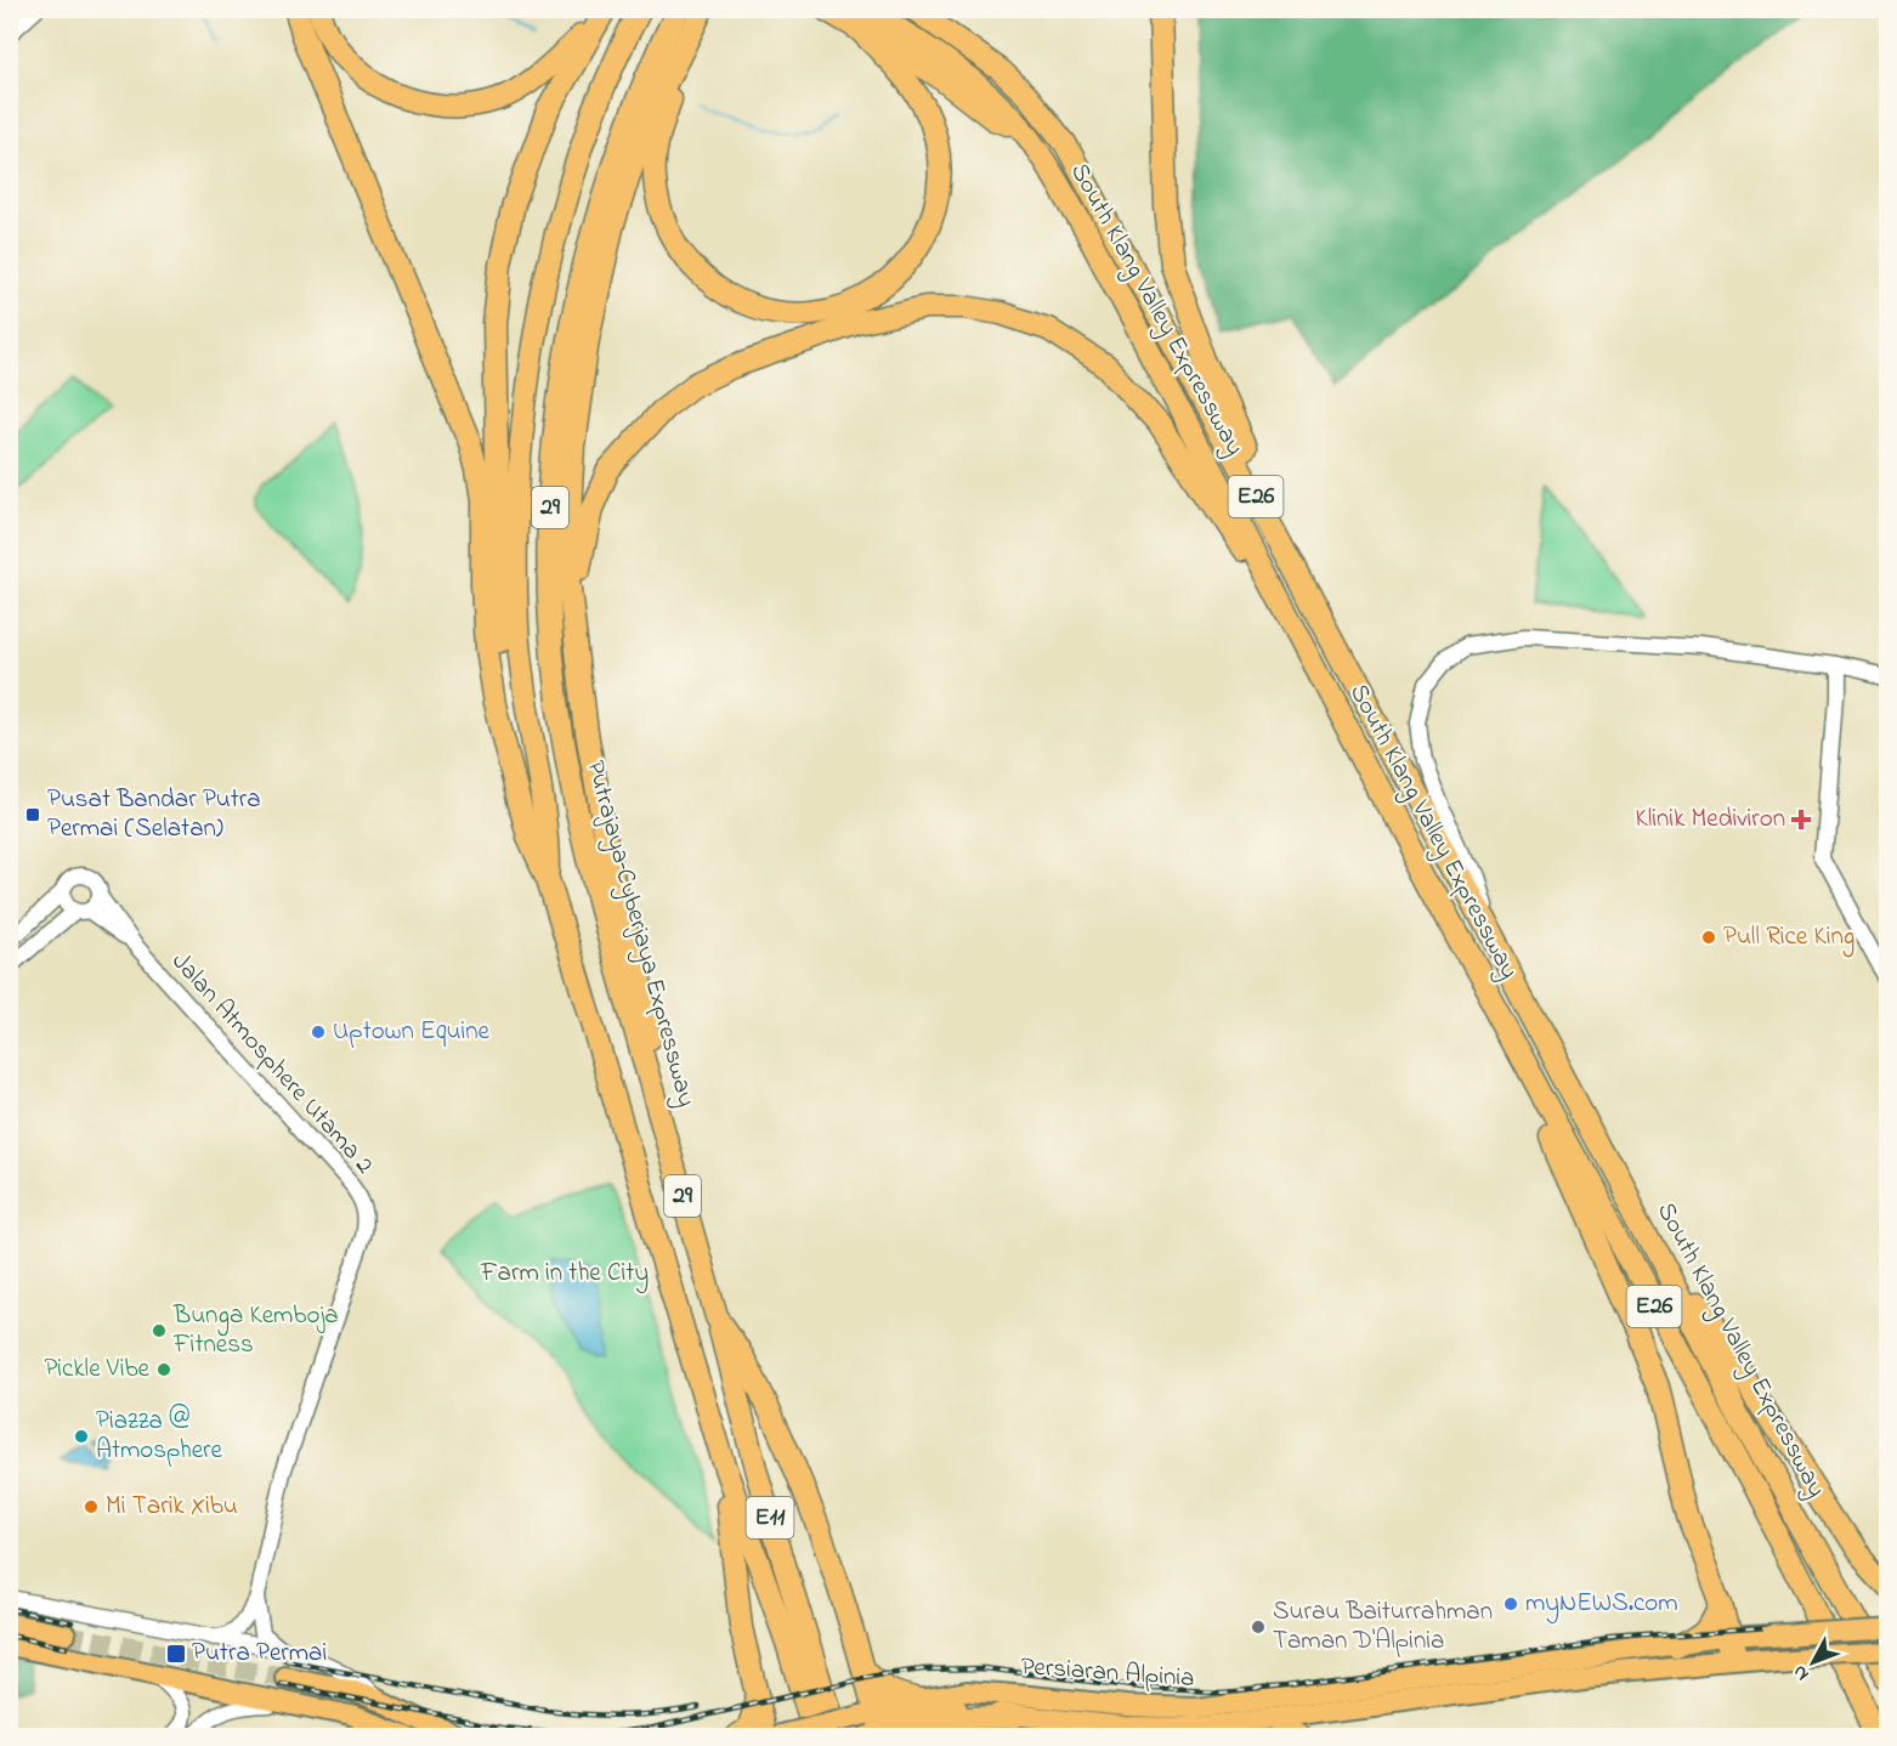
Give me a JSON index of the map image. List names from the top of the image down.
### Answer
{
  "streets": {
    "highway": [
      "South Klang Valley Expressway",
      "E26",
      "29",
      "Putrajaya–Cyberjaya Expressway",
      "E11"
    ],
    "main road": ["Persiaran Alpinia"],
    "street": ["Jalan Atmosphere Utama 2"]
  },
  "crossings": [
    ["29", "E11"],
    ["Putrajaya–Cyberjaya Expressway", "E11"]
  ],
  "parks": ["Farm in the City"],
  "places": {
    "transit": ["Pusat Bandar Putra Permai (Selatan)", "Putra Permai"],
    "health": ["Klinik Mediviron"],
    "other": [
      "Pull Rice King",
      "Uptown Equine",
      "Bunga Kemboja Fitness",
      "Pickle Vibe",
      "Piazza @ Atmosphere",
      "Mi Tarik Xibu",
      "myNEWS.com",
      "Surau Baiturrahman Taman D'Alpinia"
    ]
  },
  "north": "bottom left"
}
